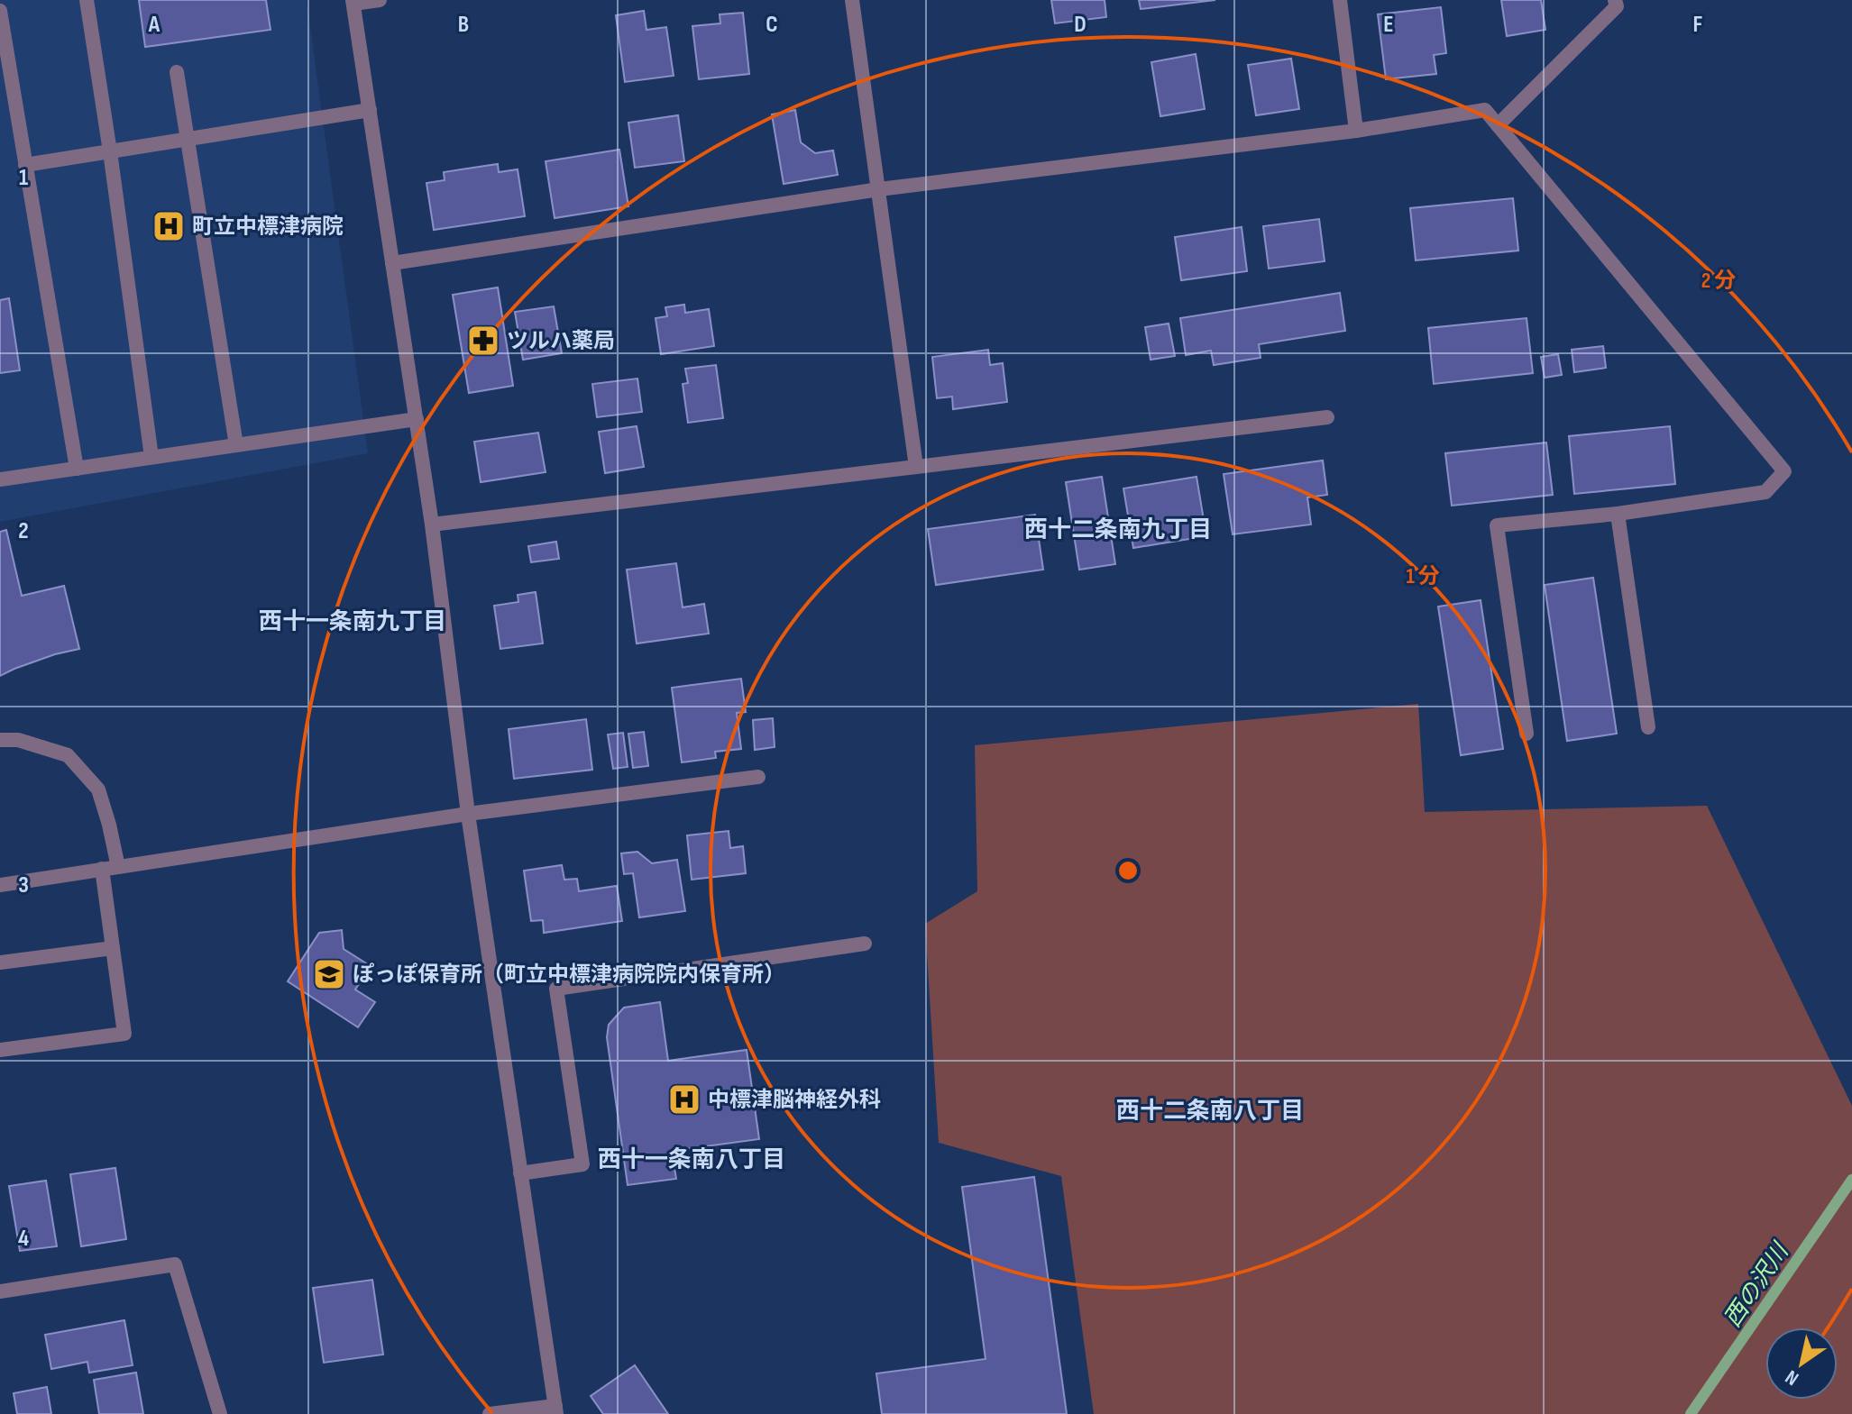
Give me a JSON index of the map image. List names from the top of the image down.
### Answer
{
  "districts": [
    "西十二条南九丁目",
    "西十一条南九丁目",
    "西十二条南八丁目",
    "西十一条南八丁目"
  ],
  "water": ["西の沢川"],
  "places": {
    "hospital": ["町立中標津病院", "中標津脳神経外科"],
    "pharmacy": ["ツルハ薬局"],
    "school or university": ["ぽっぽ保育所（町立中標津病院院内保育所）"]
  },
  "north": "bottom left",
  "grid": {
    "columns": [
      "A",
      "B",
      "C",
      "D",
      "E",
      "F"
    ],
    "rows": [
      "1",
      "2",
      "3",
      "4"
    ]
  },
  "rings": ["2 分", "1 分"]
}
